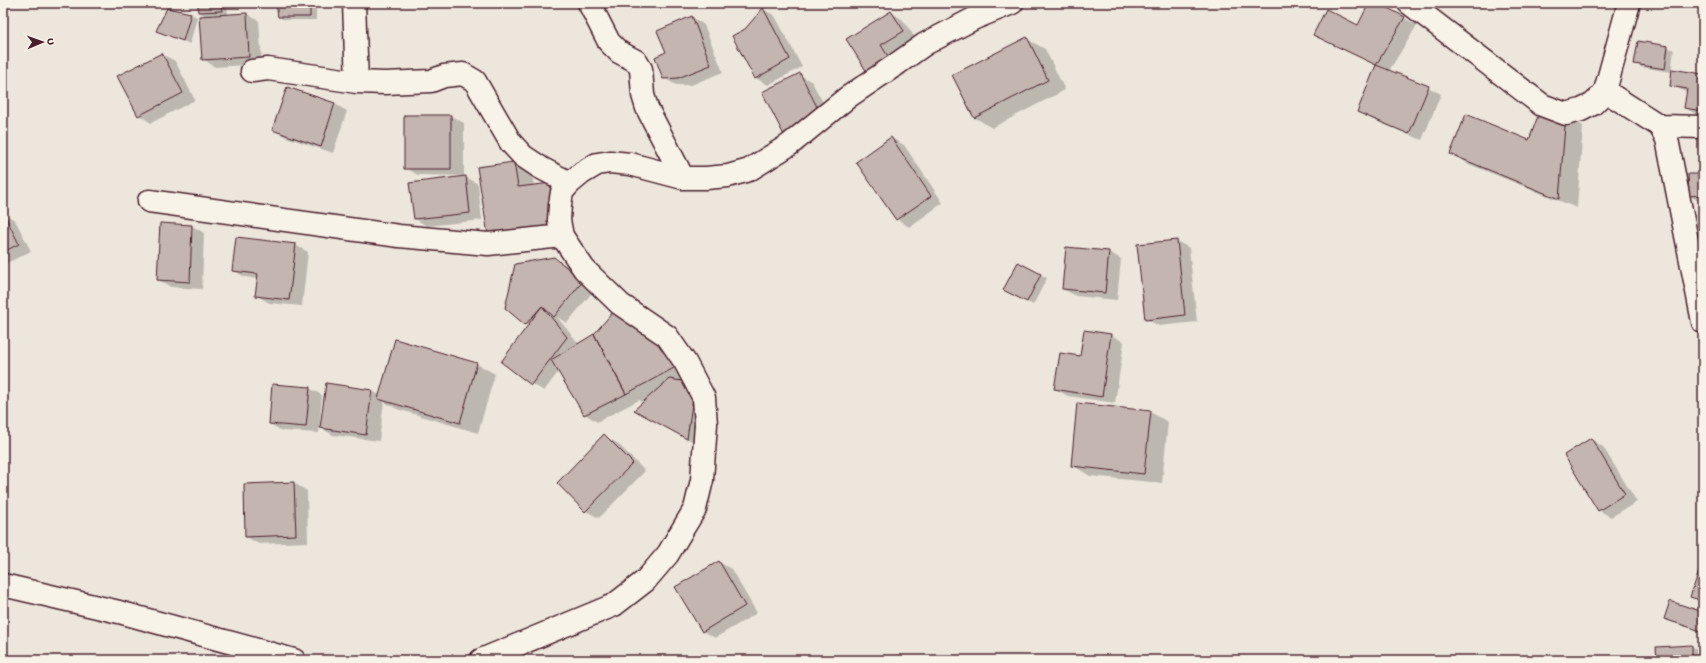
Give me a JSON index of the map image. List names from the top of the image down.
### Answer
{
  "north": "right"
}
